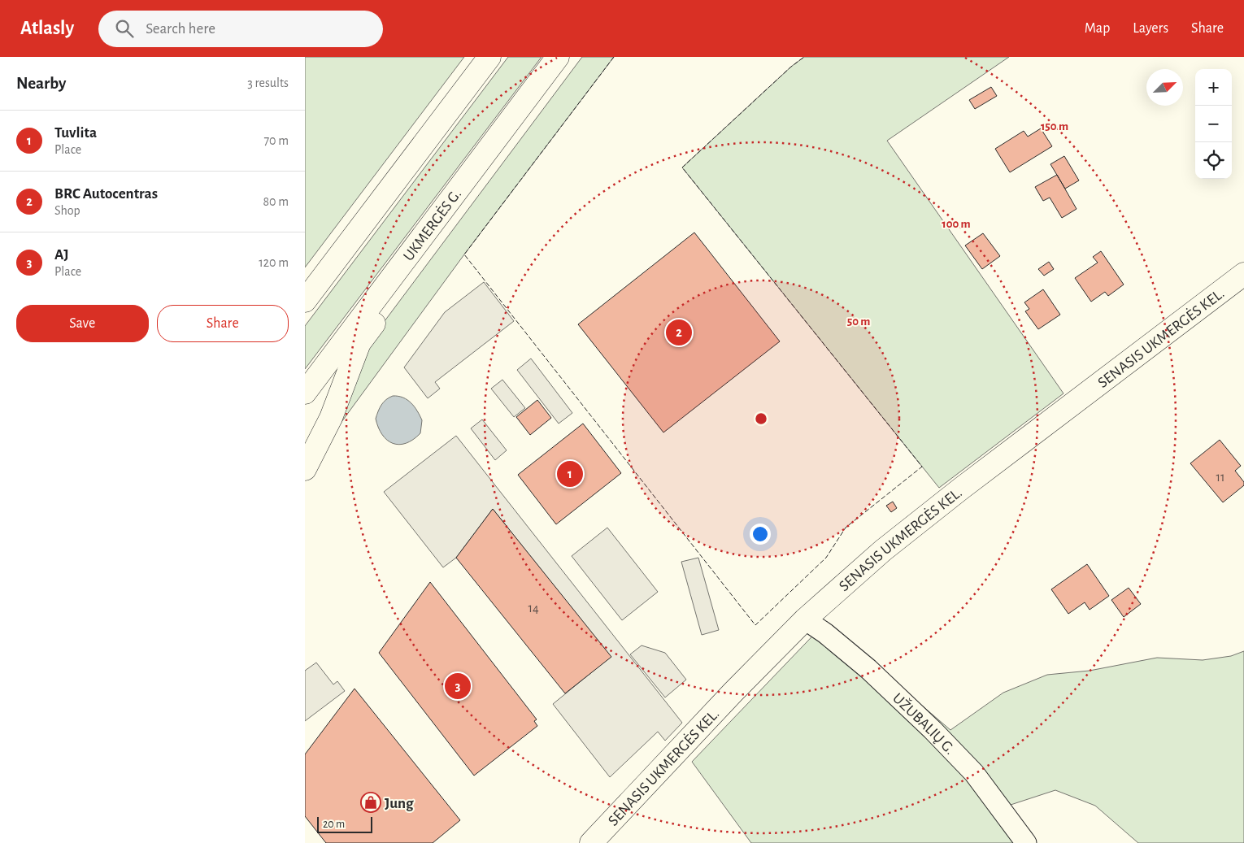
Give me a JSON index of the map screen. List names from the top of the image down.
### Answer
{
  "streets": {
    "main road": ["UKMERGĖS G.", "SENASIS UKMERGĖS KEL."],
    "street": ["UŽUBALIŲ G."]
  },
  "crossings": [
    ["SENASIS UKMERGĖS KEL.", "UŽUBALIŲ G."]
  ],
  "places": {
    "shop": ["Jung"]
  },
  "house_numbers": ["11", "14"],
  "scale_bar": "20 m",
  "north": "top right",
  "page": {
    "header": "Atlasly",
    "search": "Search here",
    "nav": ["Map", "Layers", "Share"],
    "heading": ["Nearby", "3 results"],
    "map_buttons": ["+", "−"],
    "list": [
      {
        "mark": "1",
        "name": "Tuvlita",
        "note": "Place",
        "value": "70 m"
      },
      {
        "mark": "2",
        "name": "BRC Autocentras",
        "note": "Shop",
        "value": "80 m"
      },
      {
        "mark": "3",
        "name": "AJ",
        "note": "Place",
        "value": "120 m"
      }
    ],
    "buttons": ["Save", "Share"],
    "pins": ["2", "1", "3"],
    "scale": "20 m"
  },
  "rings": ["150 m", "100 m", "50 m"]
}
